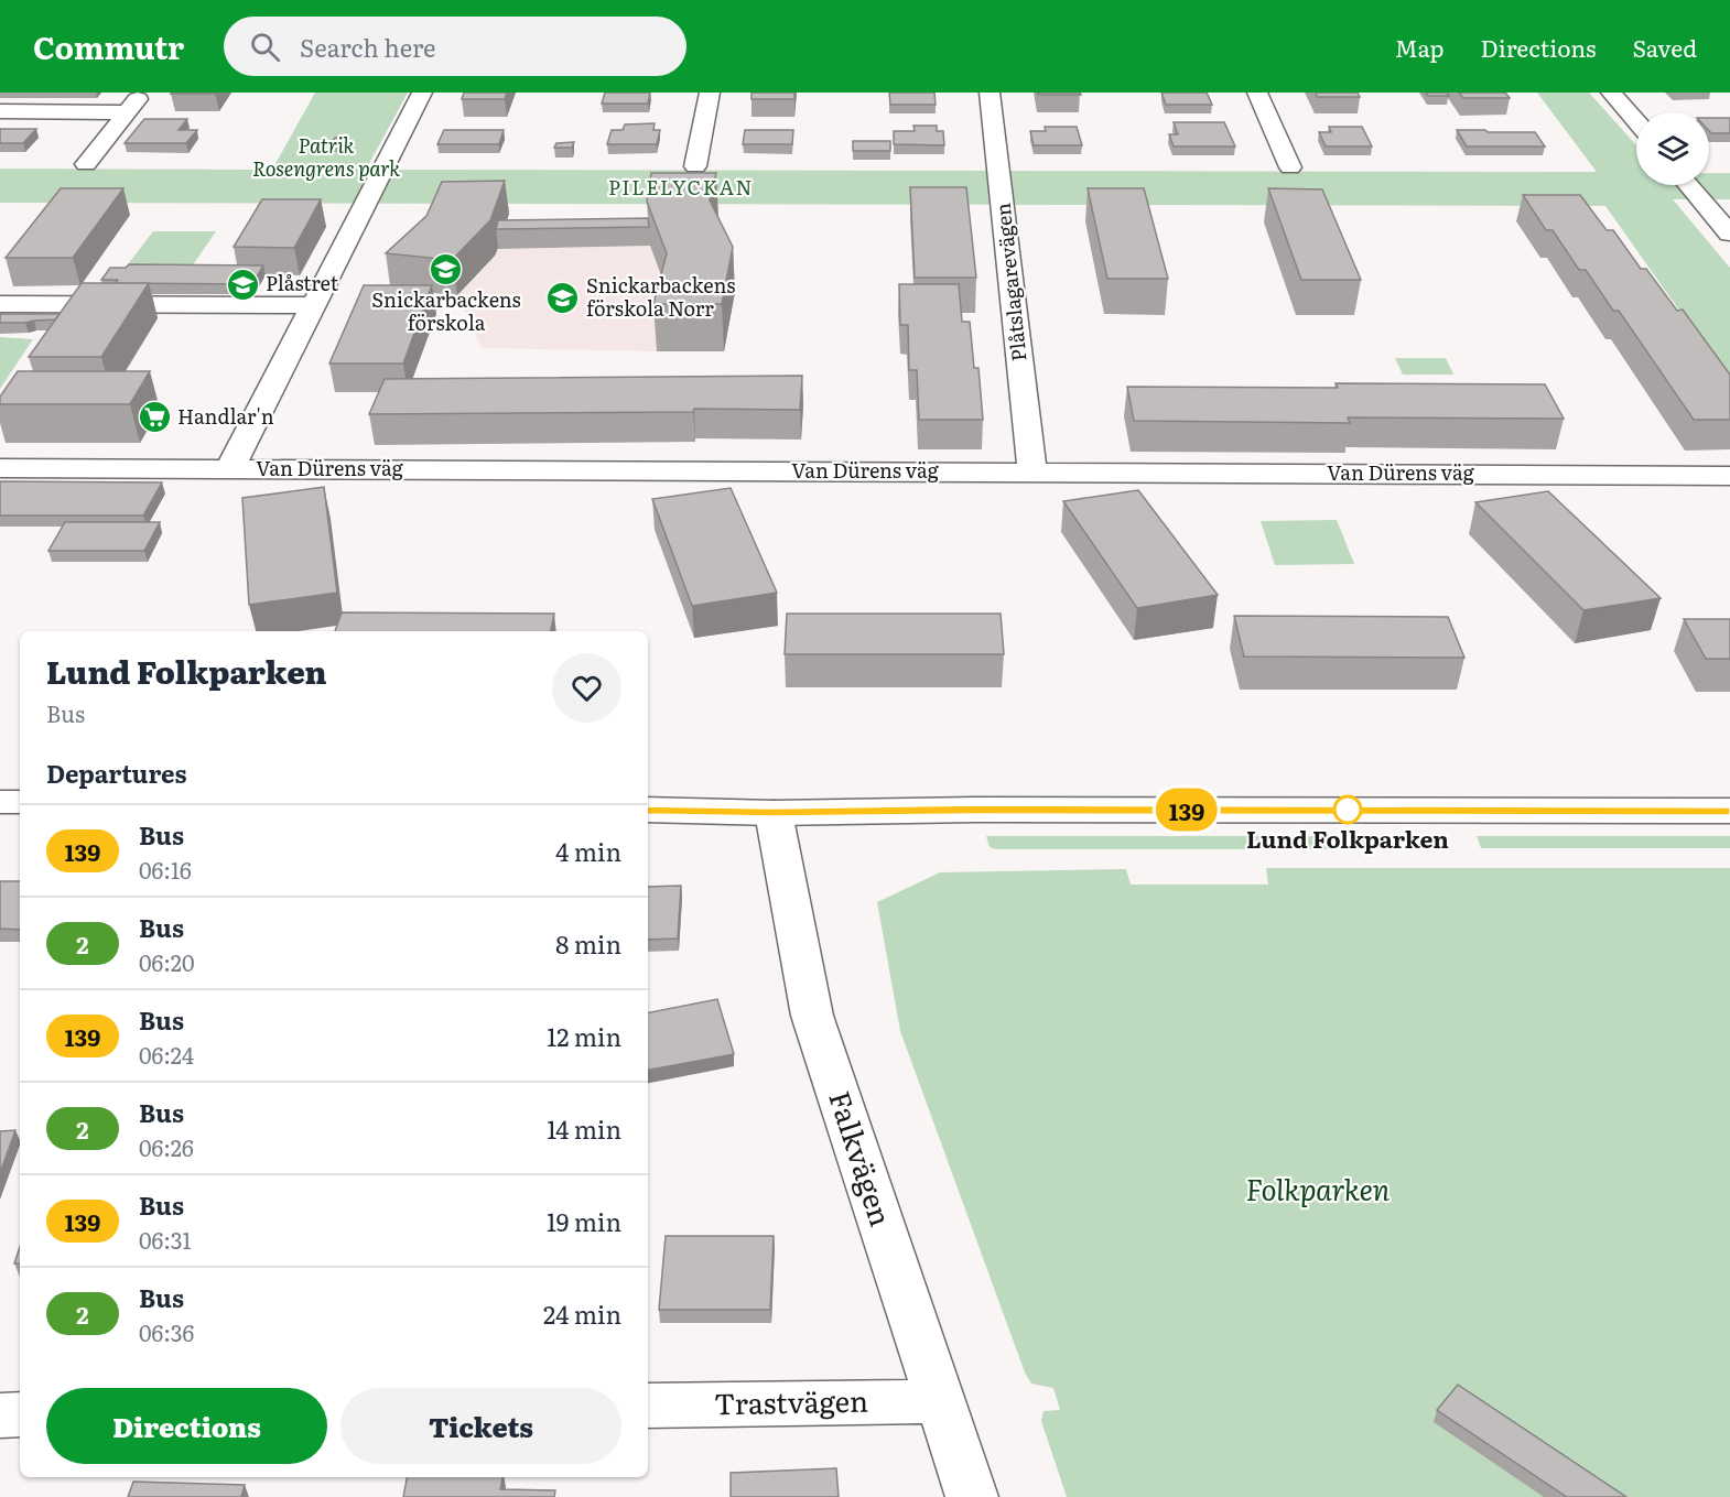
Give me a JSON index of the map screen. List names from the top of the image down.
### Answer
{
  "streets": {
    "street": [
      "Plåtslagarevägen",
      "Van Dürens väg",
      "Falkvägen",
      "Trastvägen"
    ]
  },
  "crossings": [
    ["Plåtslagarevägen", "Van Dürens väg"],
    ["Falkvägen", "Trastvägen"]
  ],
  "districts": ["PILELYCKAN"],
  "parks": ["Patrik Rosengrens park", "Folkparken"],
  "places": {
    "school or university": ["Snickarbackens förskola", "Plåstret", "Snickarbackens förskola Norr"],
    "supermarket": ["Handlar'n"],
    "other": ["Lund Folkparken"]
  },
  "lines": ["bus line 139"],
  "page": {
    "header": "Commutr",
    "search": "Search here",
    "nav": ["Map", "Directions", "Saved"],
    "on_map": "139",
    "heading": [
      ["Lund Folkparken", "Bus"],
      "Departures"
    ],
    "list": [
      {
        "mark": "139",
        "name": "Bus",
        "note": "06:16",
        "value": "4 min"
      },
      {
        "mark": "2",
        "name": "Bus",
        "note": "06:20",
        "value": "8 min"
      },
      {
        "mark": "139",
        "name": "Bus",
        "note": "06:24",
        "value": "12 min"
      },
      {
        "mark": "2",
        "name": "Bus",
        "note": "06:26",
        "value": "14 min"
      },
      {
        "mark": "139",
        "name": "Bus",
        "note": "06:31",
        "value": "19 min"
      },
      {
        "mark": "2",
        "name": "Bus",
        "note": "06:36",
        "value": "24 min"
      }
    ],
    "buttons": ["Directions", "Tickets"]
  }
}
